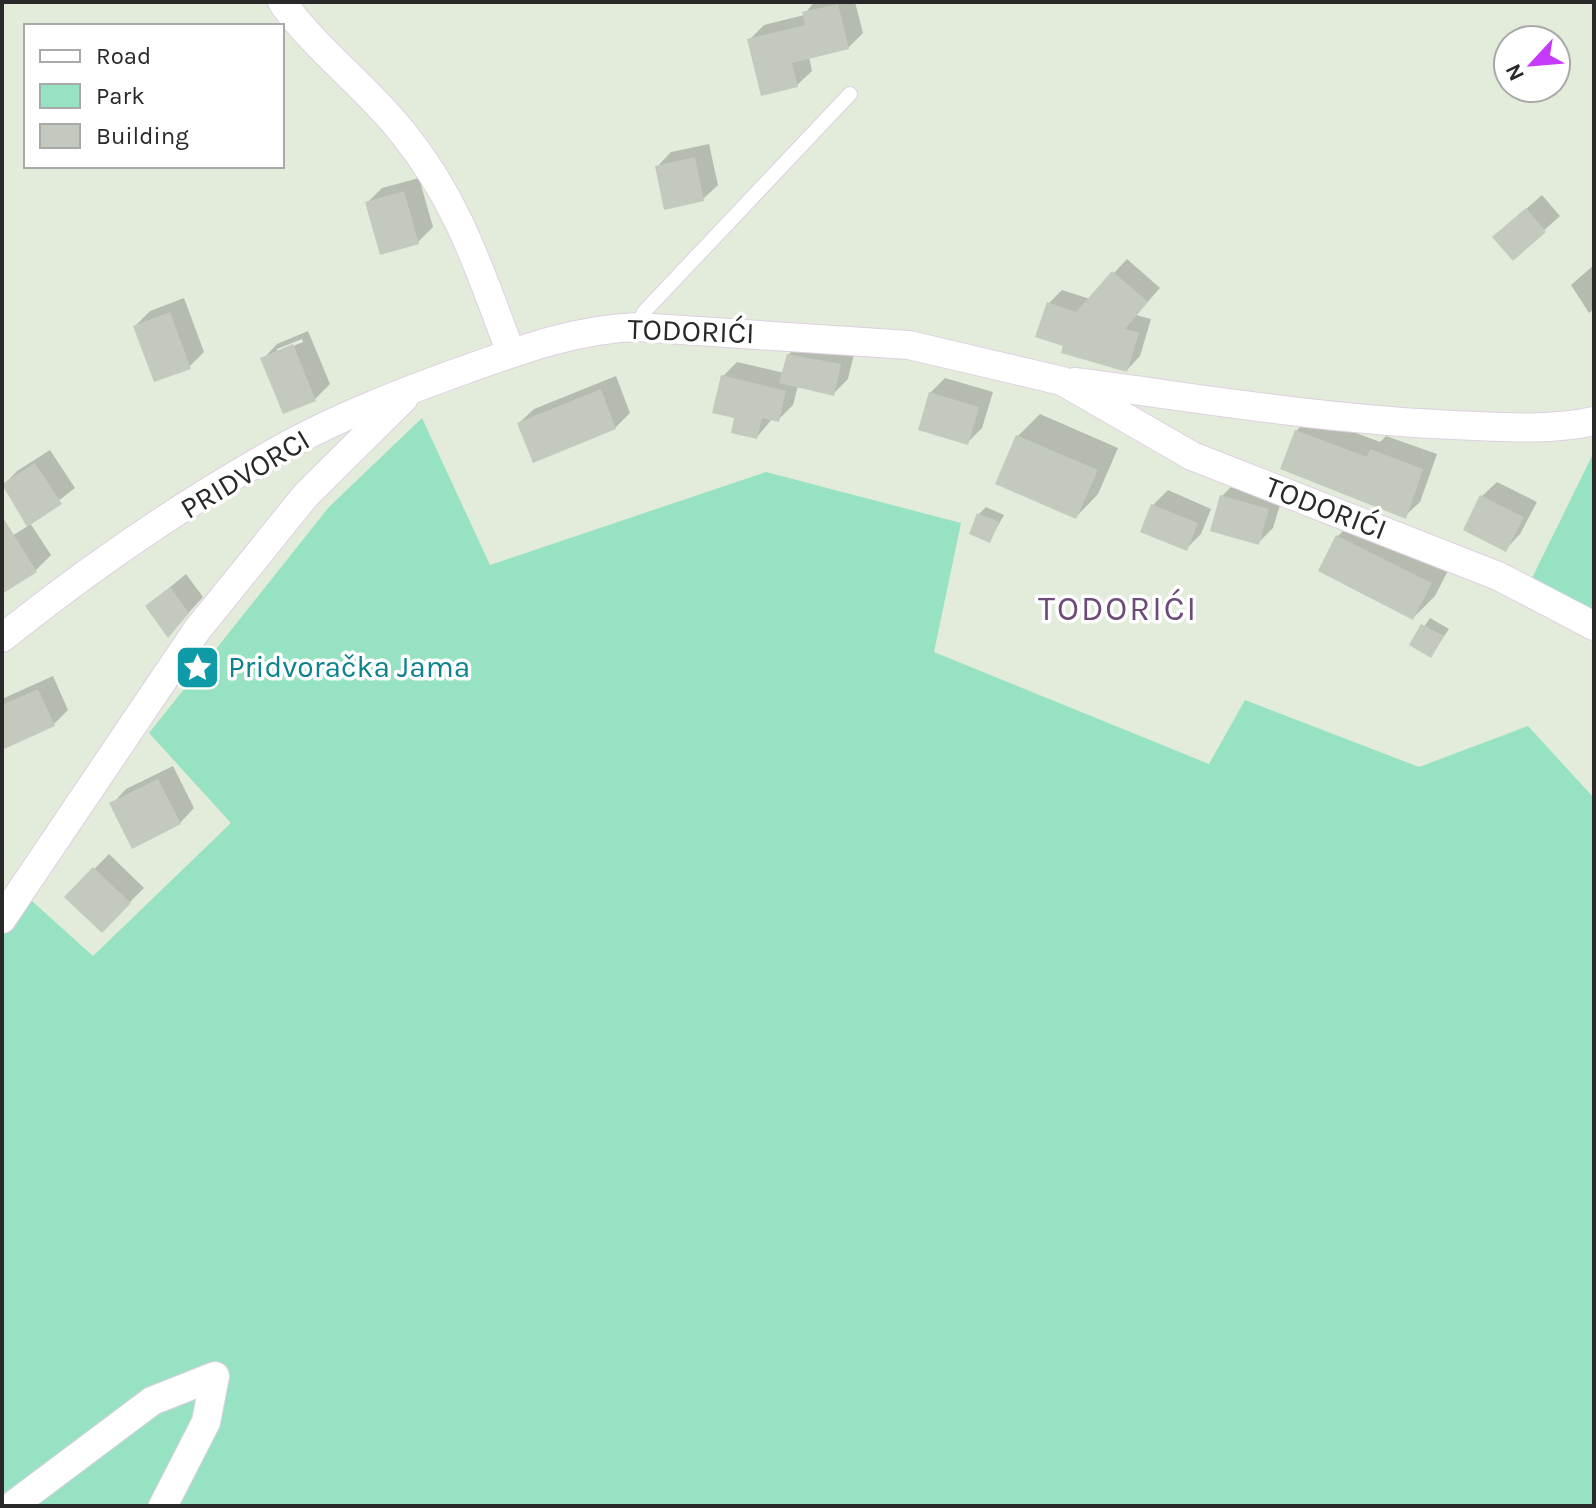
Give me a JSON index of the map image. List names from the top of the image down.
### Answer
{
  "streets": {
    "street": ["TODORIĆI", "PRIDVORCI"]
  },
  "crossings": [
    ["TODORIĆI", "PRIDVORCI"]
  ],
  "districts": ["TODORIĆI"],
  "places": {
    "place": ["Pridvoračka Jama"]
  },
  "legend": ["Road", "Park", "Building"],
  "north": "bottom left"
}
